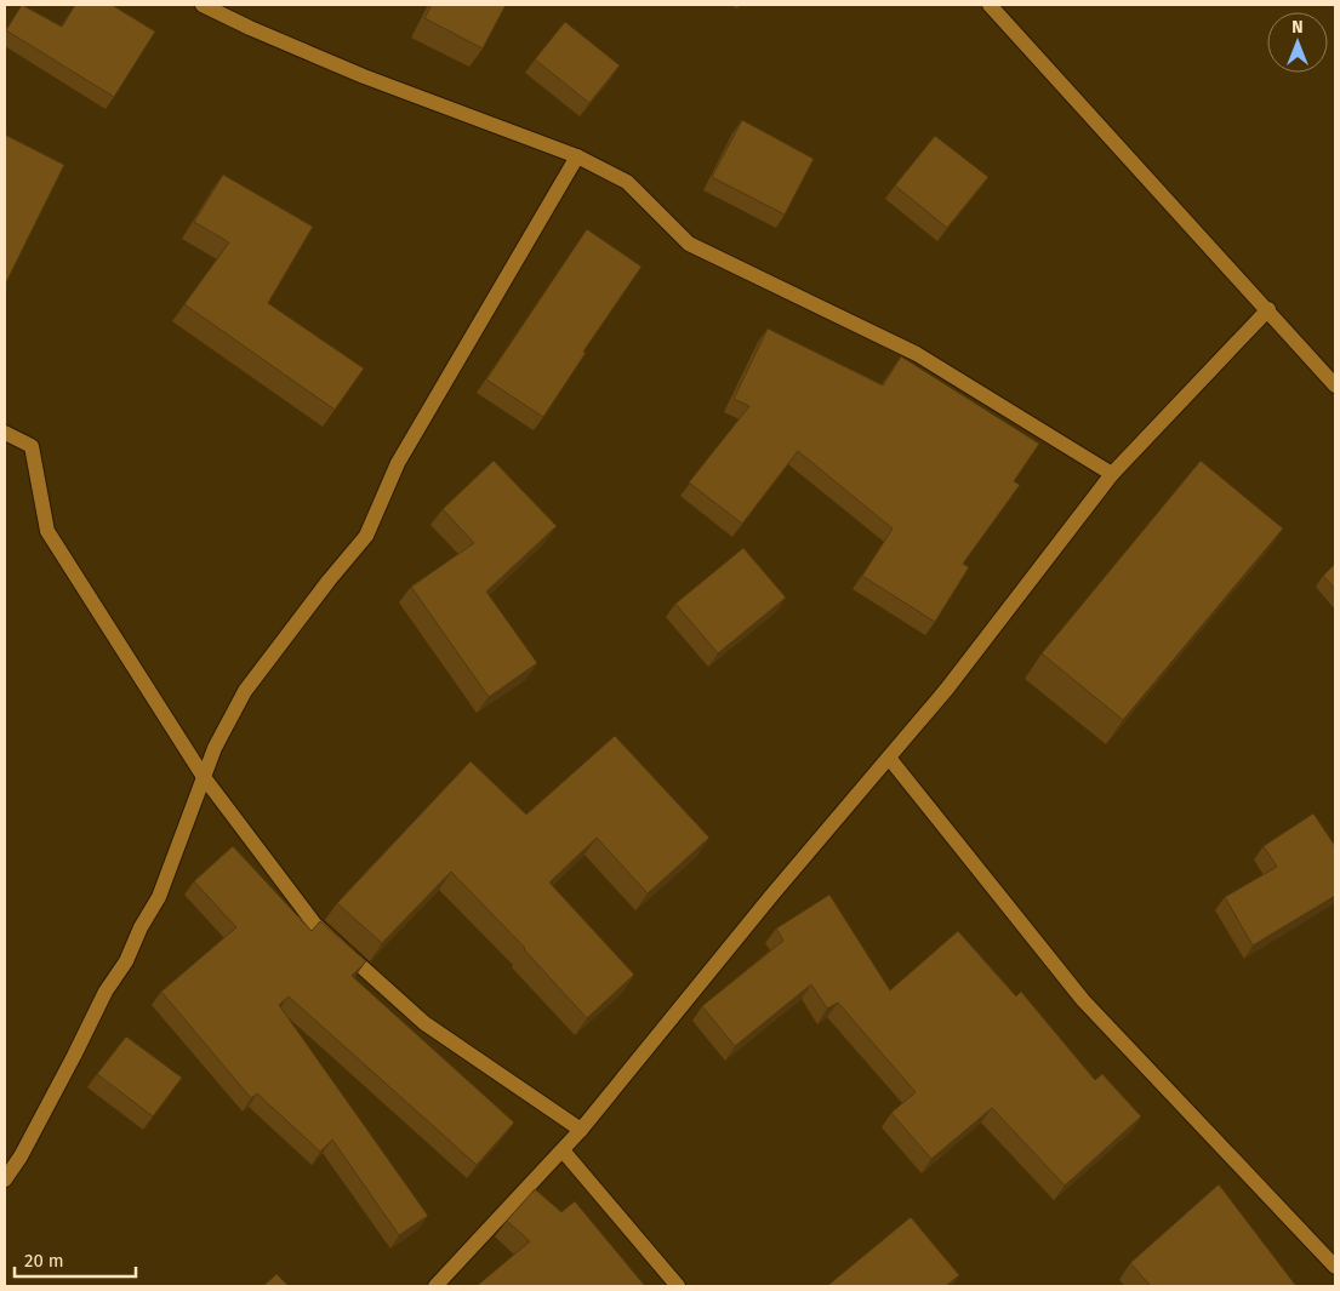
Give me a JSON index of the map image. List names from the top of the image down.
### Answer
{
  "scale_bar": "20 m",
  "north": "top"
}
